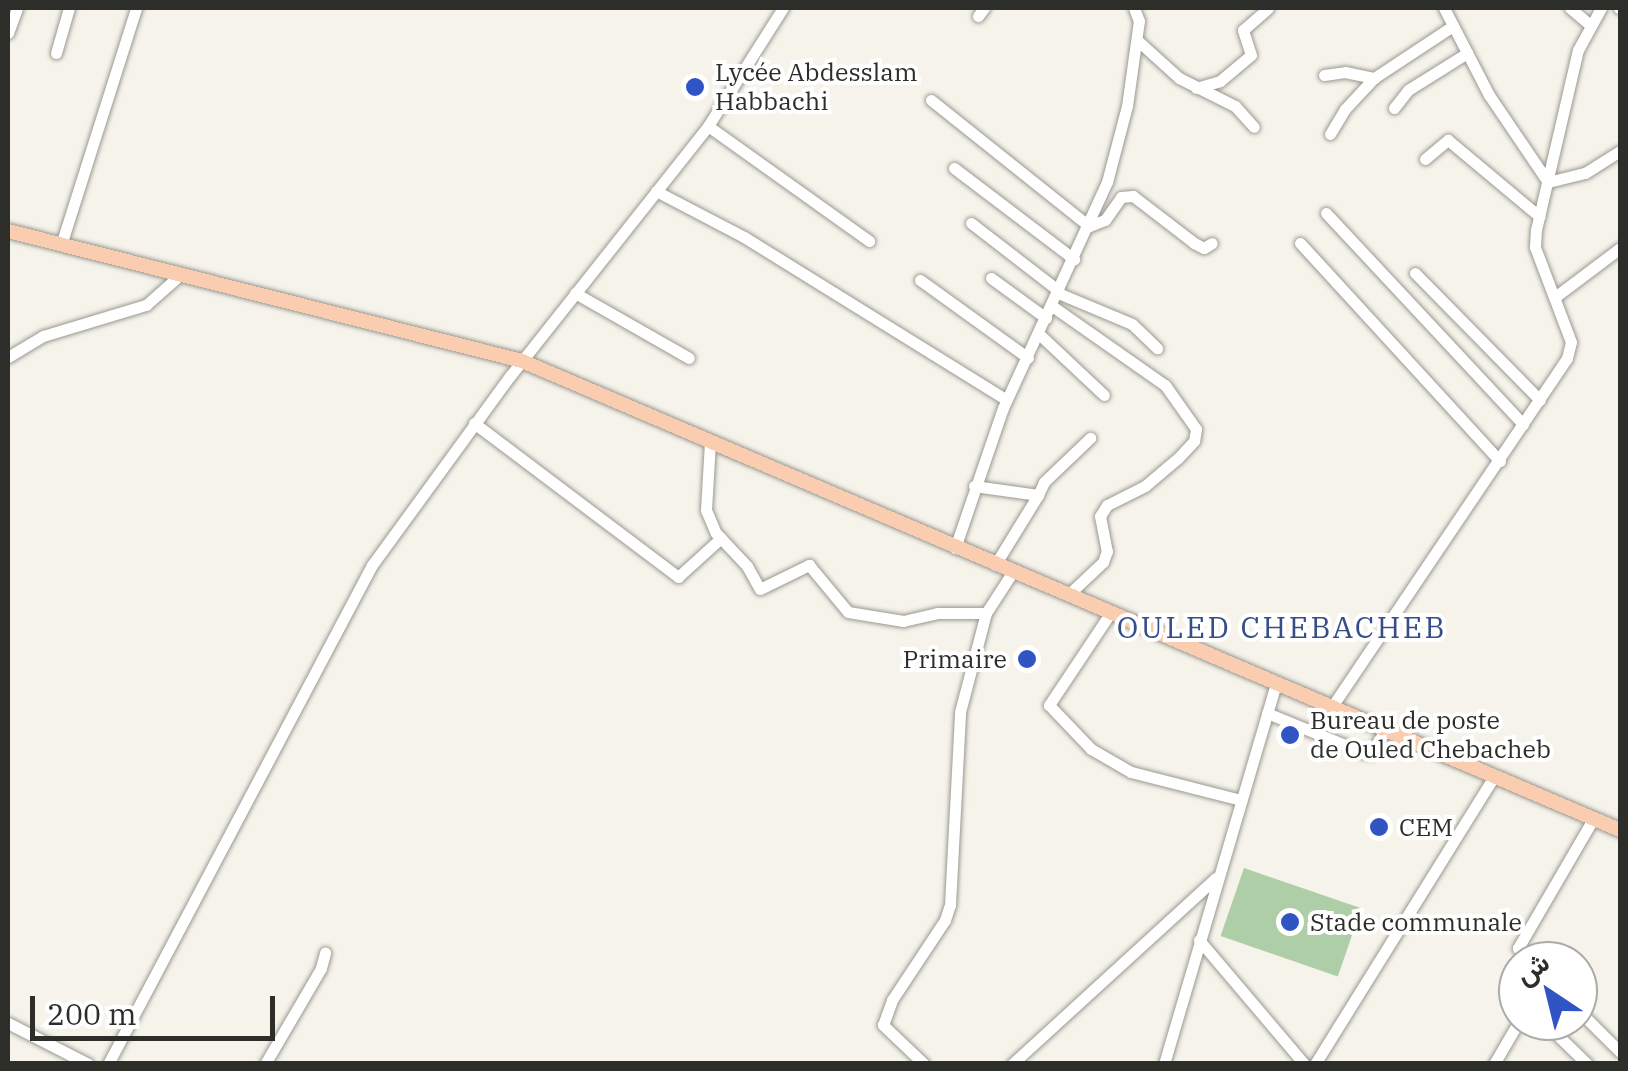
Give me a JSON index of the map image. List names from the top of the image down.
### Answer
{
  "districts": ["OULED CHEBACHEB"],
  "places": [
    "Lycée Abdesslam Habbachi",
    "Primaire",
    "Bureau de poste de Ouled Chebacheb",
    "CEM",
    "Stade communale"
  ],
  "scale_bar": "200 m",
  "north": "top left"
}
